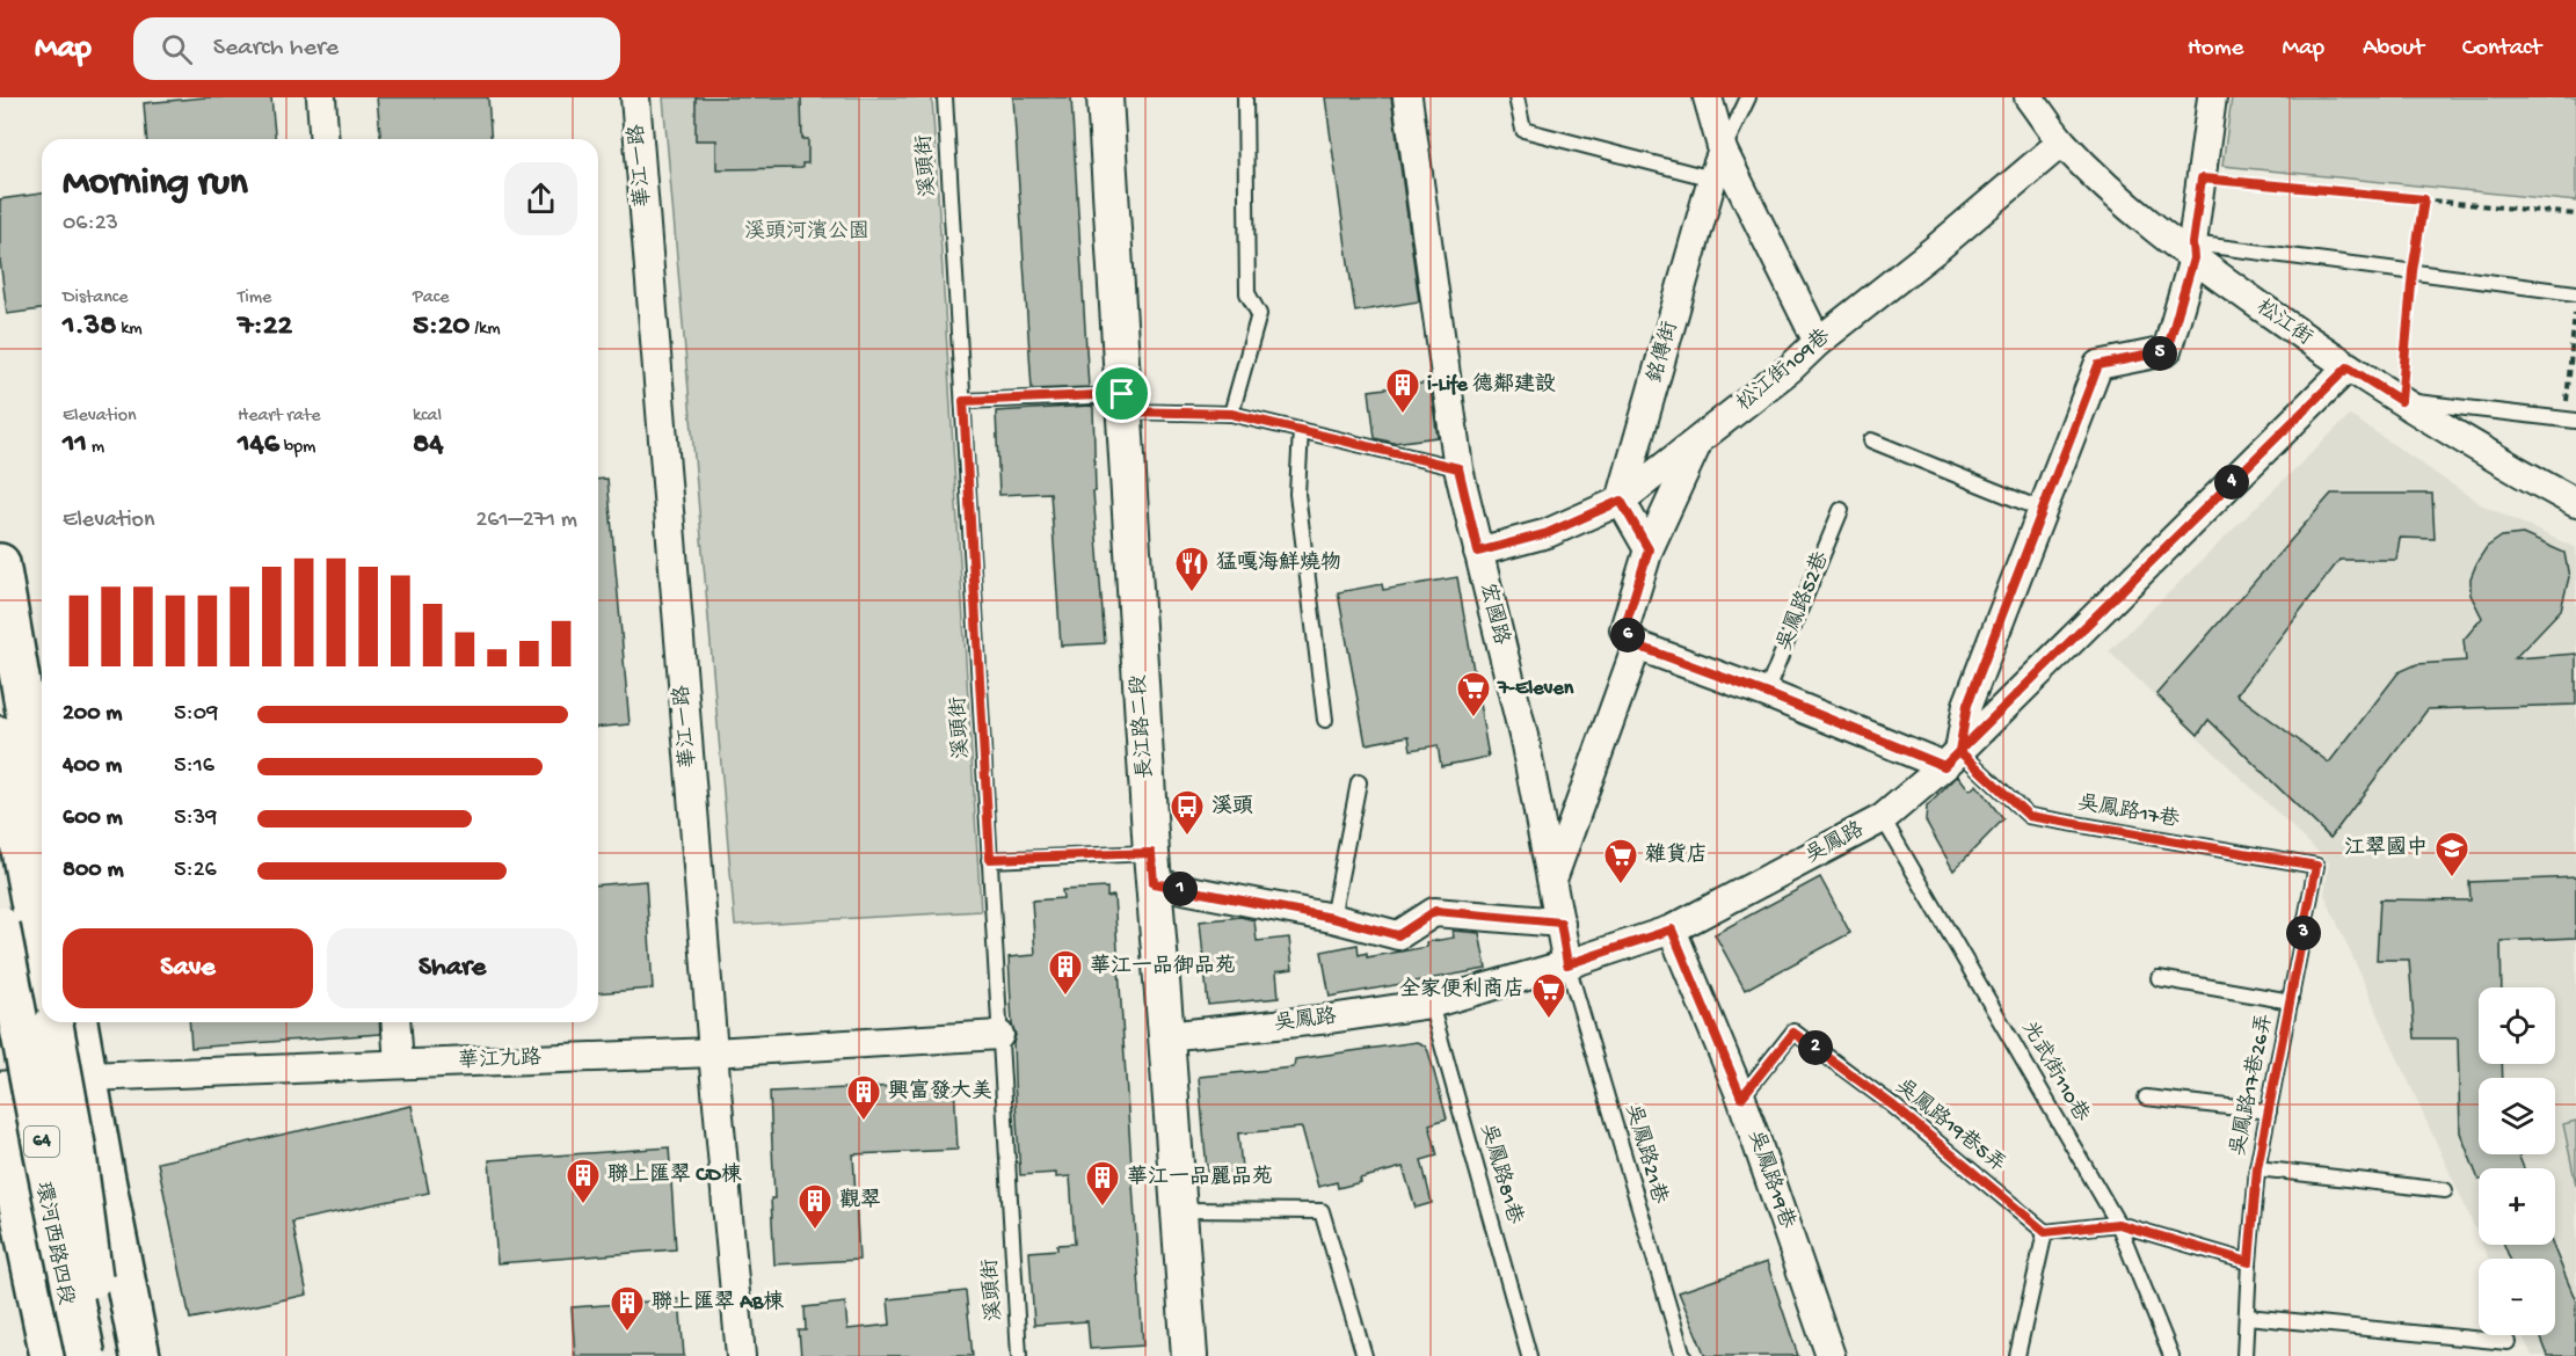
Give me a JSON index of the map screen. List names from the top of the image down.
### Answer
{
  "streets": {
    "main road": ["64", "環河西路四段"],
    "street": [
      "華江一路",
      "松江街",
      "銘傳街",
      "松江街109巷",
      "宏國路",
      "長江路二段",
      "吳鳳路",
      "華江九路",
      "吳鳳路19巷"
    ],
    "lane": [
      "溪頭街",
      "吳鳳路52巷",
      "吳鳳路17巷",
      "光武街110巷",
      "吳鳳路17巷26弄",
      "吳鳳路19巷5弄",
      "吳鳳路21巷",
      "吳鳳路81巷"
    ]
  },
  "crossings": [
    ["華江一路", "華江九路"],
    ["溪頭街", "華江九路"],
    ["松江街", "松江街109巷"],
    ["松江街", "吳鳳路"],
    ["銘傳街", "松江街109巷"],
    ["松江街109巷", "宏國路"],
    ["宏國路", "吳鳳路"],
    ["宏國路", "吳鳳路21巷"],
    ["長江路二段", "吳鳳路"],
    ["吳鳳路17巷", "吳鳳路"],
    ["吳鳳路17巷", "吳鳳路17巷26弄"],
    ["吳鳳路", "光武街110巷"],
    ["吳鳳路", "吳鳳路21巷"],
    ["吳鳳路", "吳鳳路81巷"],
    ["吳鳳路", "吳鳳路19巷"],
    ["華江九路", "環河西路四段"],
    ["吳鳳路19巷5弄", "吳鳳路19巷"]
  ],
  "parks": ["溪頭河濱公園"],
  "places": {
    "building": [
      "i-Life 德鄰建設",
      "華江一品御品苑",
      "興富發大美",
      "聯上匯翠 CD棟",
      "華江一品麗品苑",
      "觀翠",
      "聯上匯翠 AB棟"
    ],
    "restaurant": ["猛嘎海鮮燒物"],
    "supermarket": ["7-Eleven", "雜貨店", "全家便利商店"],
    "bus stop": ["溪頭"],
    "school or university": ["江翠國中"]
  },
  "page": {
    "header": "Map",
    "search": "Search here",
    "nav": [
      "Home",
      "Map",
      "About",
      "Contact"
    ],
    "heading": ["Morning run", "06:23"],
    "stats": [
      ["Distance", "1.38 km"],
      ["Time", "7:22"],
      ["Pace", "5:20 /km"],
      ["Elevation", "11 m"],
      ["Heart rate", "146 bpm"],
      ["kcal", "84"]
    ],
    "pins": [
      "5",
      "4",
      "6",
      "1",
      "3",
      "2"
    ],
    "chart": ["Elevation", "261–271 m"],
    "list": [
      {
        "name": "200 m",
        "note": "5:09"
      },
      {
        "name": "400 m",
        "note": "5:16"
      },
      {
        "name": "600 m",
        "note": "5:39"
      },
      {
        "name": "800 m",
        "note": "5:26"
      }
    ],
    "buttons": ["Save", "Share"],
    "map_buttons": ["+", "−"]
  }
}
